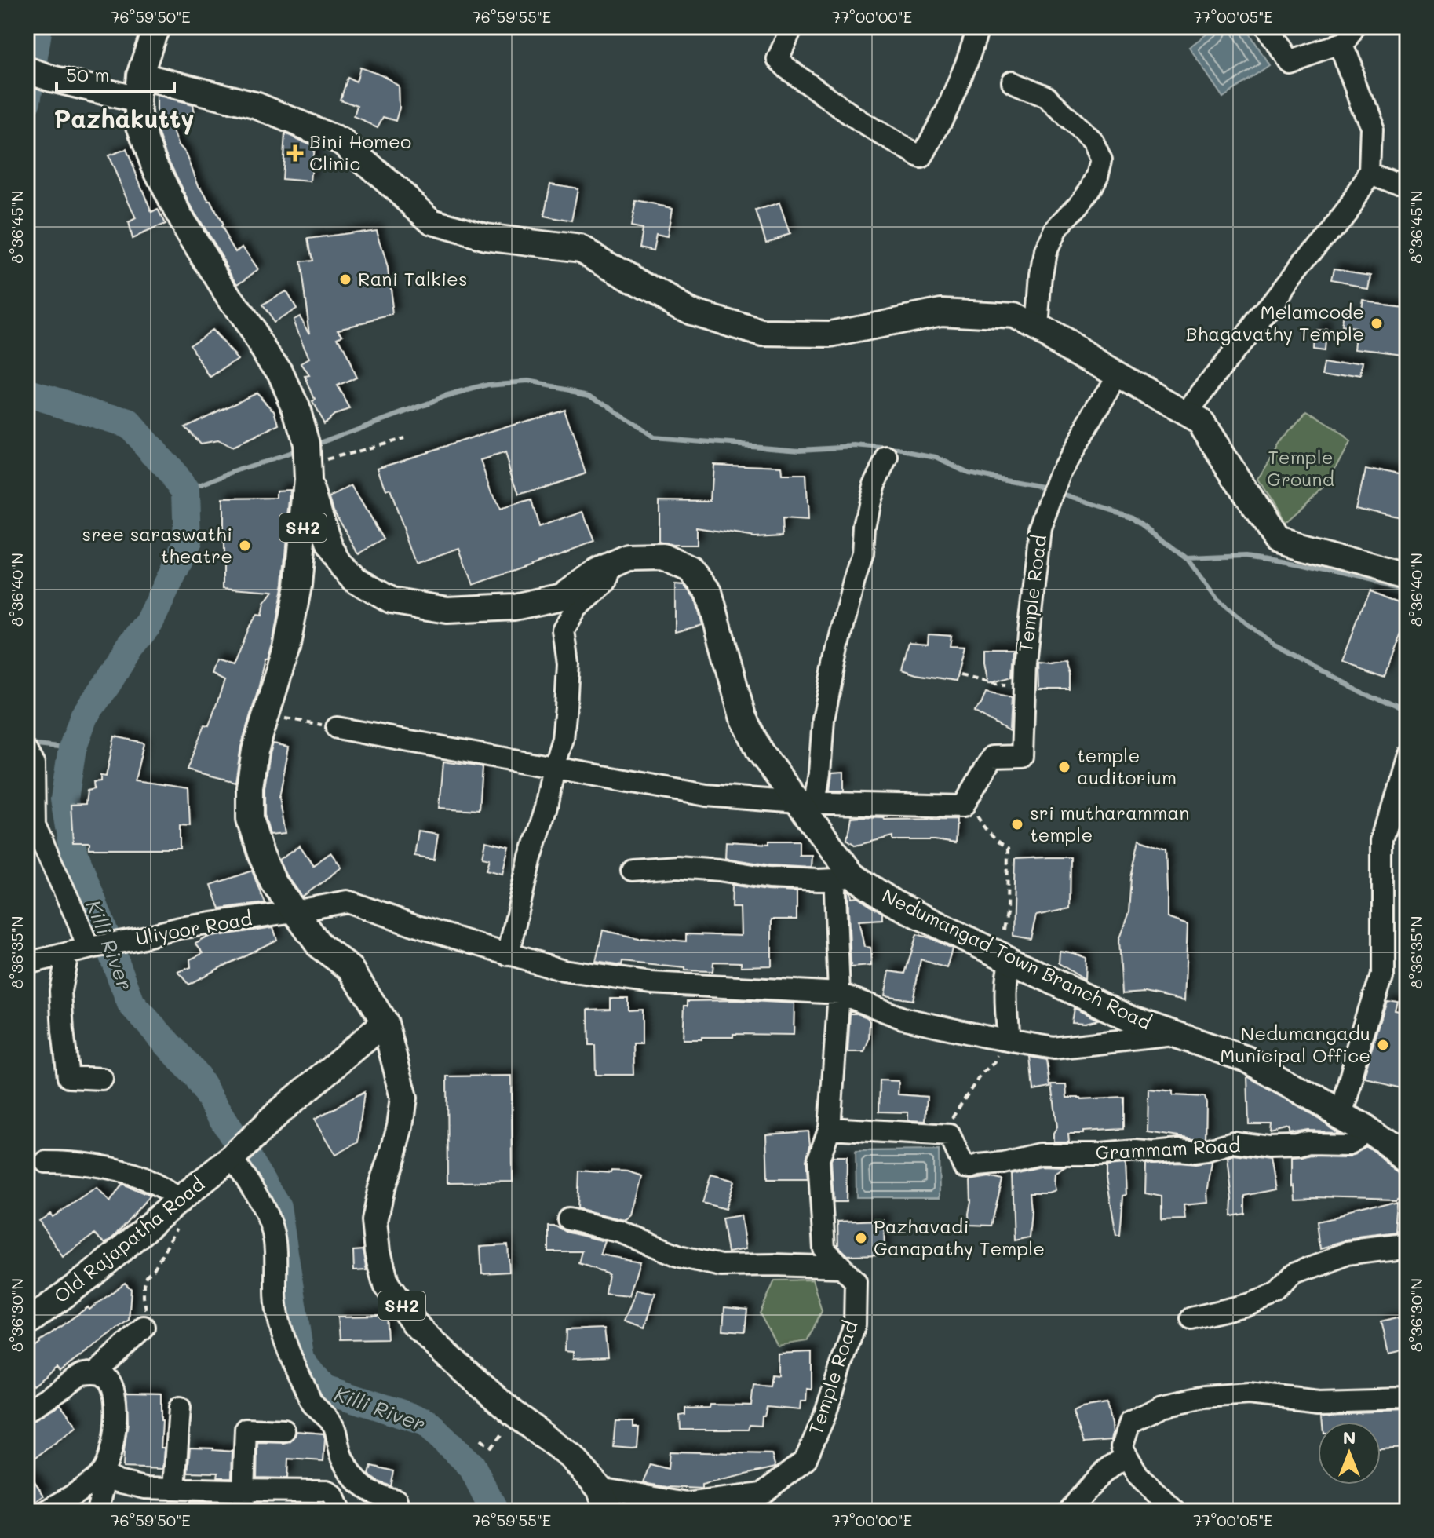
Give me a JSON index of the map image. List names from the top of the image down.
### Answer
{
  "streets": {
    "main road": ["SH2", "Nedumangad Town Branch Road", "Old Rajapatha Road"],
    "street": ["Temple Road", "Uliyoor Road", "Grammam Road"]
  },
  "crossings": [
    ["SH2", "Temple Road"],
    ["SH2", "Uliyoor Road"],
    ["SH2", "Nedumangad Town Branch Road"],
    ["SH2", "Old Rajapatha Road"],
    ["Temple Road", "Uliyoor Road"],
    ["Temple Road", "Nedumangad Town Branch Road"],
    ["Uliyoor Road", "Nedumangad Town Branch Road"],
    ["Nedumangad Town Branch Road", "Grammam Road"]
  ],
  "districts": ["Pazhakutty"],
  "water": ["Killi River"],
  "parks": ["Temple Ground"],
  "places": {
    "health": ["Bini Homeo Clinic"],
    "other": [
      "Rani Talkies",
      "Melamcode Bhagavathy Temple",
      "sree saraswathi theatre",
      "temple auditorium",
      "sri mutharamman temple",
      "Nedumangadu Municipal Office",
      "Pazhavadi Ganapathy Temple"
    ]
  },
  "scale_bar": "50 m",
  "north": "top",
  "coordinates": [
    "76°59'50\"E",
    "76°59'55\"E",
    "77°00'00\"E",
    "77°00'05\"E",
    "8°36'45\"N",
    "8°36'40\"N",
    "8°36'35\"N",
    "8°36'30\"N"
  ]
}
